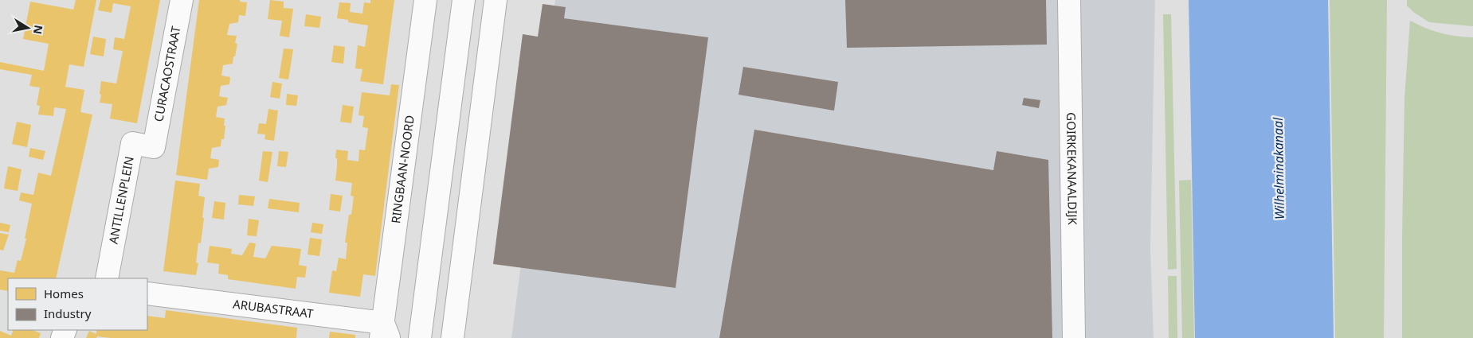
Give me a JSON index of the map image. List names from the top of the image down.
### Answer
{
  "streets": {
    "street": [
      "CURACAOSTRAAT",
      "GOIRKEKANAALDIJK",
      "RINGBAAN-NOORD",
      "ANTILLENPLEIN",
      "ARUBASTRAAT"
    ]
  },
  "crossings": [
    ["CURACAOSTRAAT", "ANTILLENPLEIN"],
    ["RINGBAAN-NOORD", "ARUBASTRAAT"]
  ],
  "water": ["Wilhelminakanaal"],
  "legend": ["Homes", "Industry"],
  "north": "right"
}
